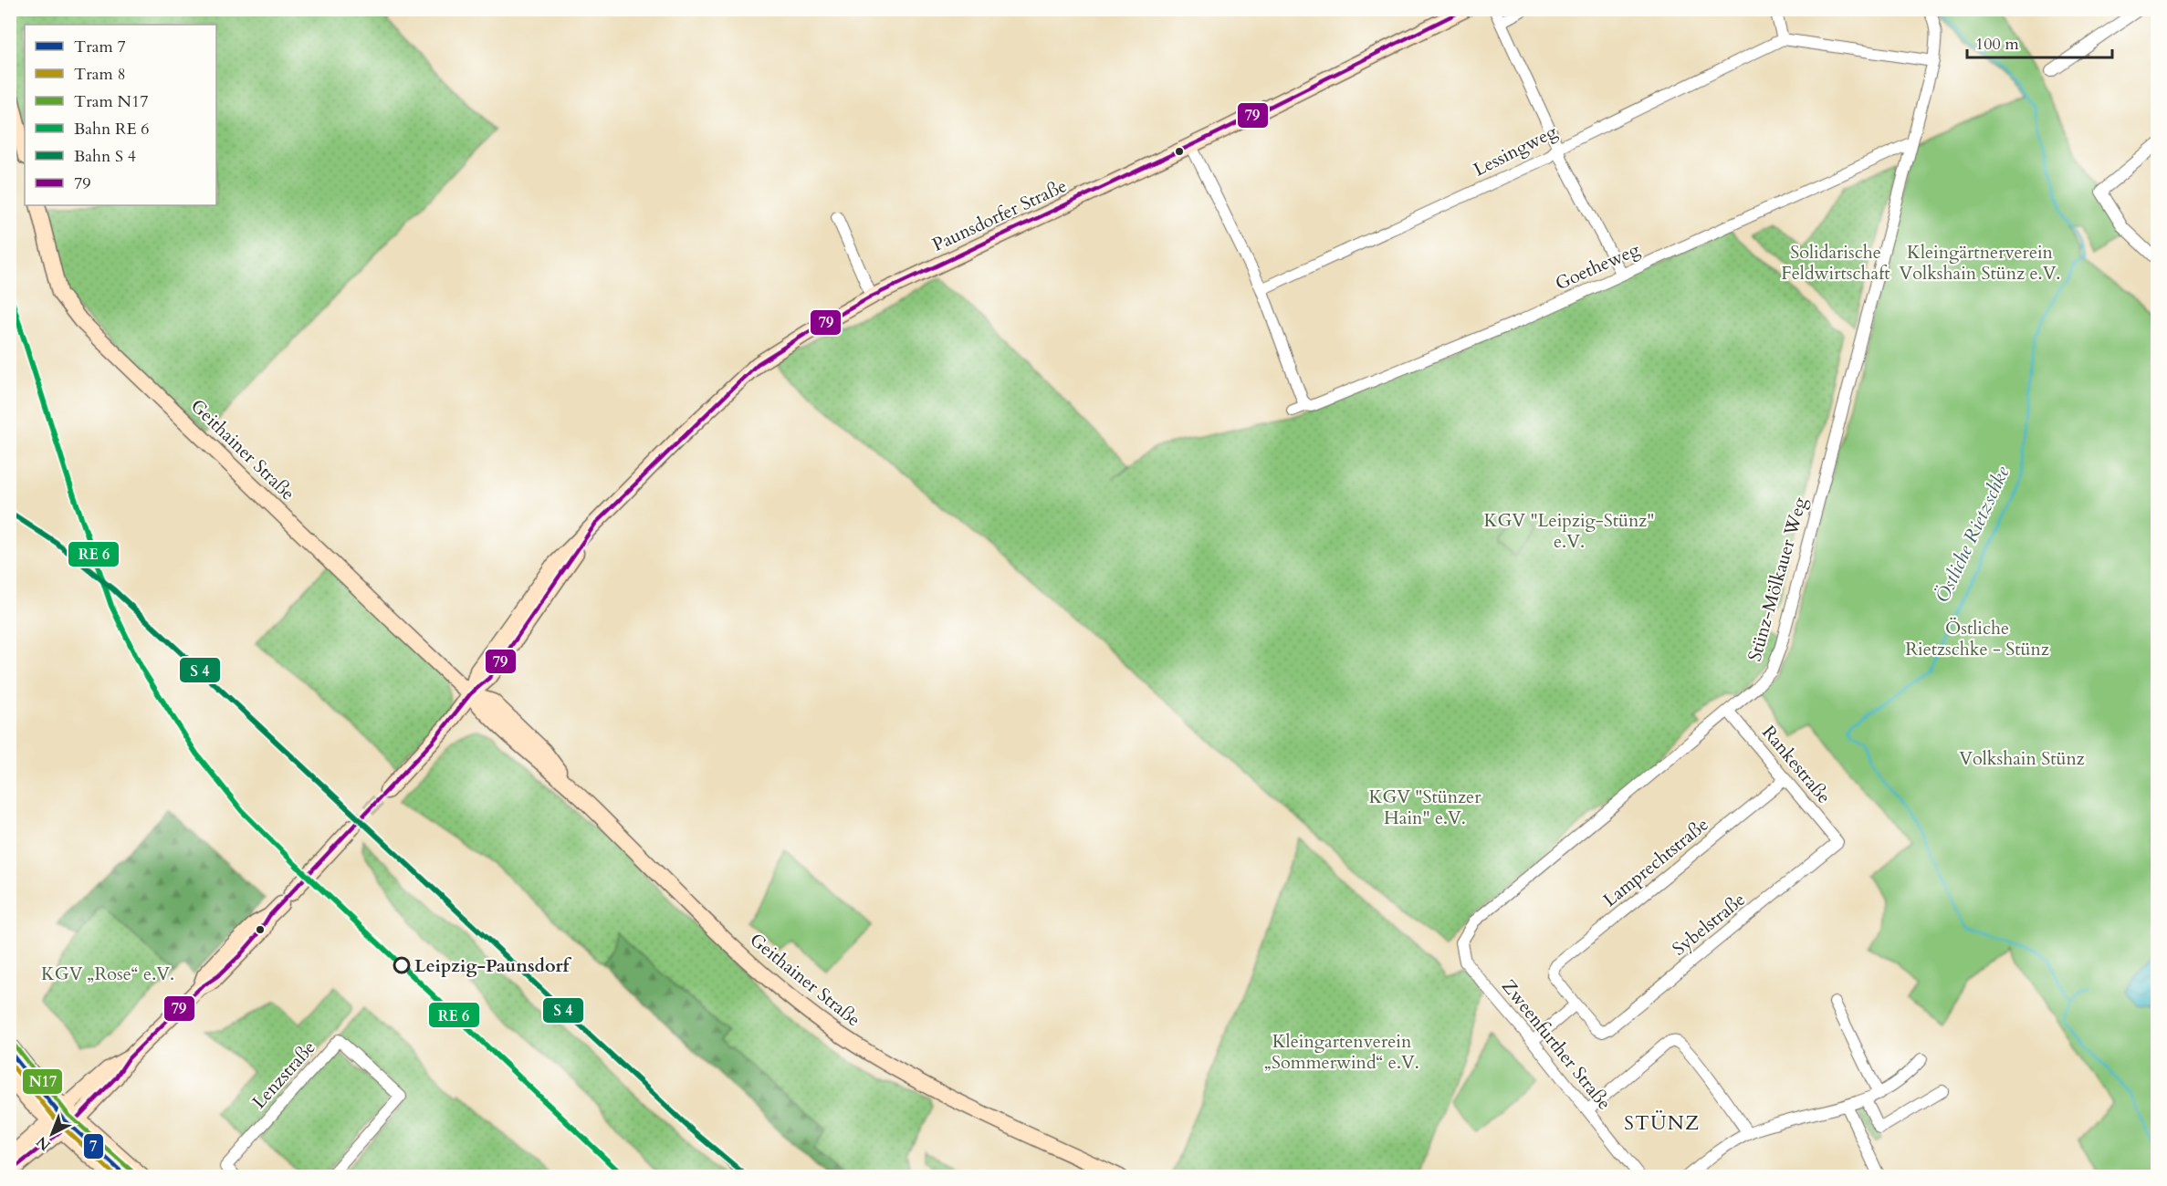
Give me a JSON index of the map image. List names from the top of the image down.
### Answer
{
  "streets": {
    "main road": ["Paunsdorfer Straße", "Geithainer Straße"],
    "street": [
      "Lessingweg",
      "Goetheweg",
      "Stünz-Mölkauer Weg",
      "Rankestraße",
      "Lamprechtstraße",
      "Sybelstraße",
      "Zweenfurther Straße",
      "Lenzstraße"
    ]
  },
  "crossings": [
    ["Paunsdorfer Straße", "Geithainer Straße"],
    ["Goetheweg", "Stünz-Mölkauer Weg"],
    ["Stünz-Mölkauer Weg", "Rankestraße"],
    ["Stünz-Mölkauer Weg", "Zweenfurther Straße"],
    ["Rankestraße", "Lamprechtstraße"],
    ["Rankestraße", "Sybelstraße"],
    ["Lamprechtstraße", "Sybelstraße"]
  ],
  "districts": ["STÜNZ"],
  "water": ["Östliche Rietzschke"],
  "parks": [
    "Solidarische Feldwirtschaft",
    "Kleingärtnerverein Volkshain Stünz e.V.",
    "KGV \"Leipzig-Stünz\" e.V.",
    "Östliche Rietzschke - Stünz",
    "Volkshain Stünz",
    "KGV \"Stünzer Hain\" e.V.",
    "KGV „Rose“ e.V.",
    "Kleingartenverein „Sommerwind“ e.V."
  ],
  "places": ["Leipzig-Paunsdorf"],
  "lines": [
    "transit line 79",
    "tram line N17",
    "tram line 7",
    "tram line 8"
  ],
  "legend": [
    "Tram 7",
    "Tram 8",
    "Tram N17",
    "Bahn RE 6",
    "Bahn S 4",
    "79"
  ],
  "scale_bar": "100 m",
  "north": "bottom left"
}
